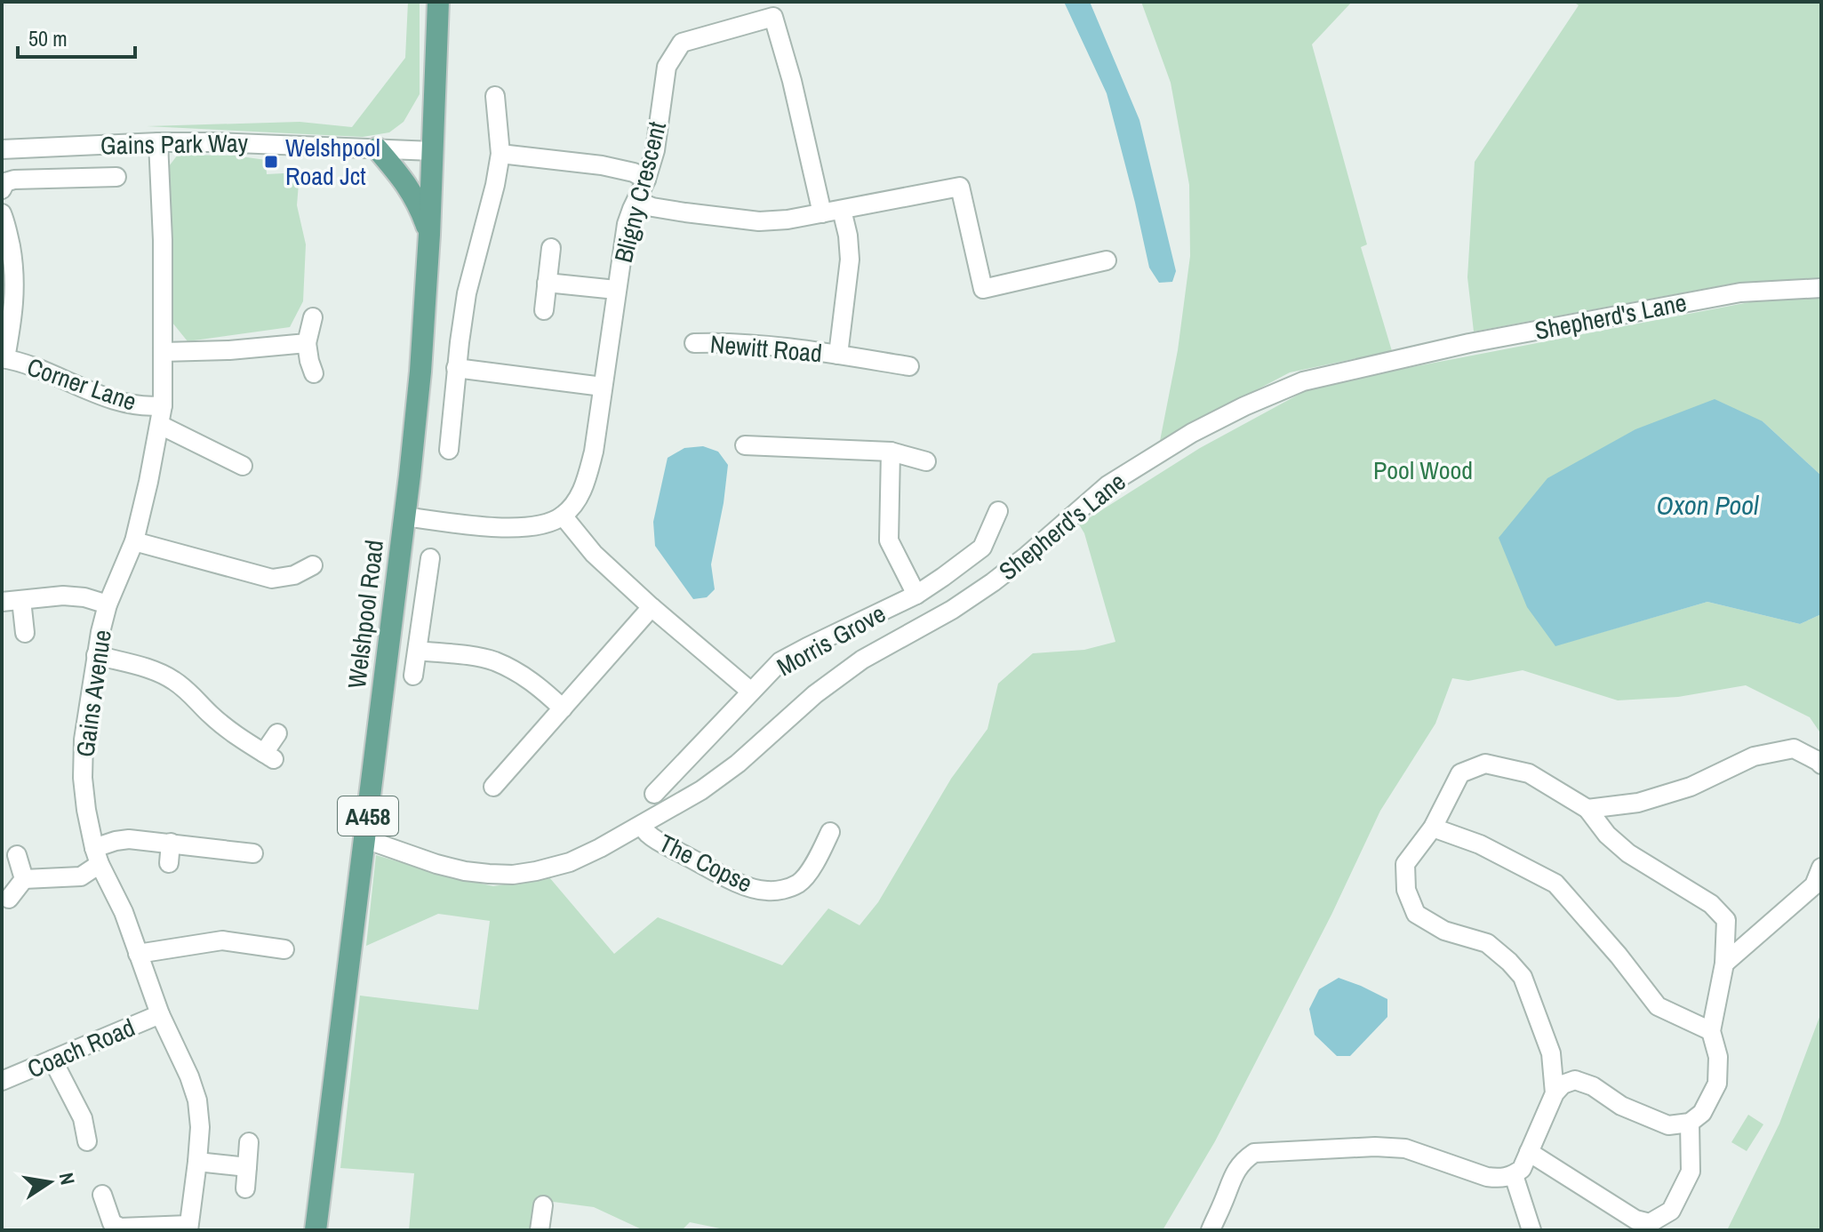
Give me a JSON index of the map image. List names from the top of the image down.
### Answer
{
  "streets": {
    "main road": ["Welshpool Road", "A458"],
    "street": [
      "Gains Park Way",
      "Bligny Crescent",
      "Shepherd's Lane",
      "Newitt Road",
      "Corner Lane",
      "Morris Grove",
      "Gains Avenue",
      "The Copse",
      "Coach Road"
    ]
  },
  "crossings": [
    ["Gains Park Way", "Welshpool Road"],
    ["Gains Park Way", "Gains Avenue"],
    ["Bligny Crescent", "Morris Grove"],
    ["Shepherd's Lane", "Welshpool Road"],
    ["Shepherd's Lane", "The Copse"],
    ["Corner Lane", "Gains Avenue"],
    ["Gains Avenue", "Coach Road"]
  ],
  "water": ["Oxon Pool"],
  "parks": ["Pool Wood"],
  "places": {
    "transit": ["Welshpool Road Jct"]
  },
  "scale_bar": "50 m",
  "north": "right"
}
